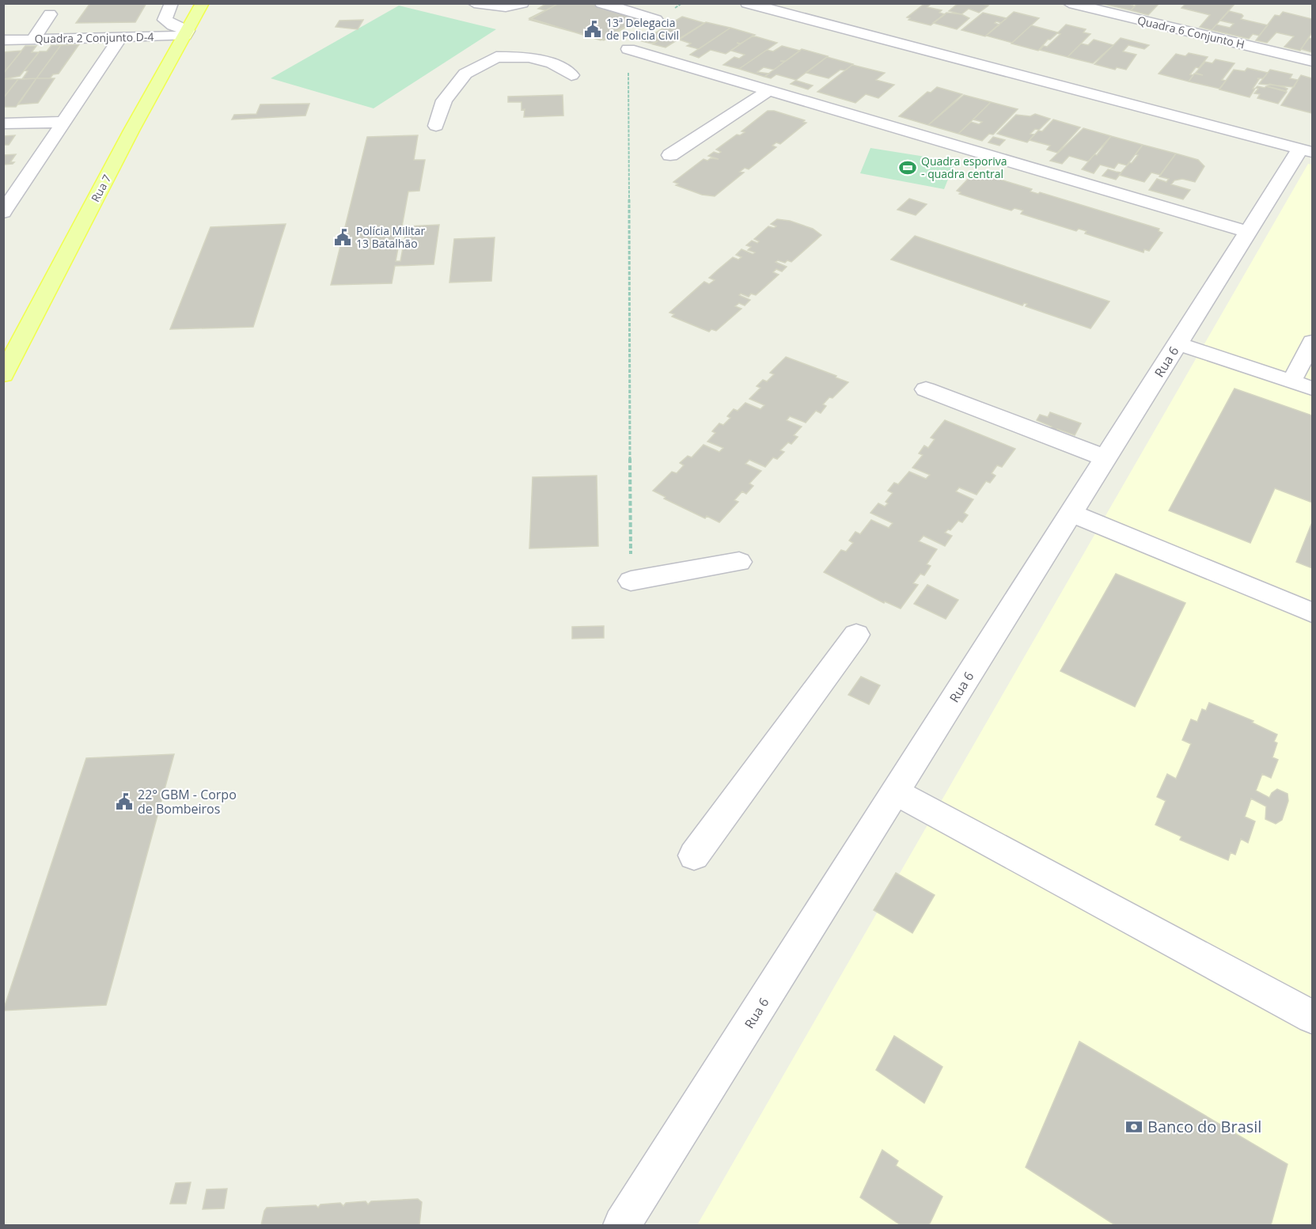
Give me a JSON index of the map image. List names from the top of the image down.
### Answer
{
  "streets": {
    "main road": ["Rua 7"],
    "street": ["Quadra 6 Conjunto H", "Quadra 2 Conjunto D-4", "Rua 6"]
  },
  "crossings": [
    ["Quadra 2 Conjunto D-4", "Rua 7"]
  ],
  "places": {
    "public building": ["13ª Delegacia de Policia Civil", "Polícia Militar 13 Batalhão", "22° GBM - Corpo de Bombeiros"],
    "sports": ["Quadra esporiva - quadra central"],
    "bank": ["Banco do Brasil"]
  }
}
